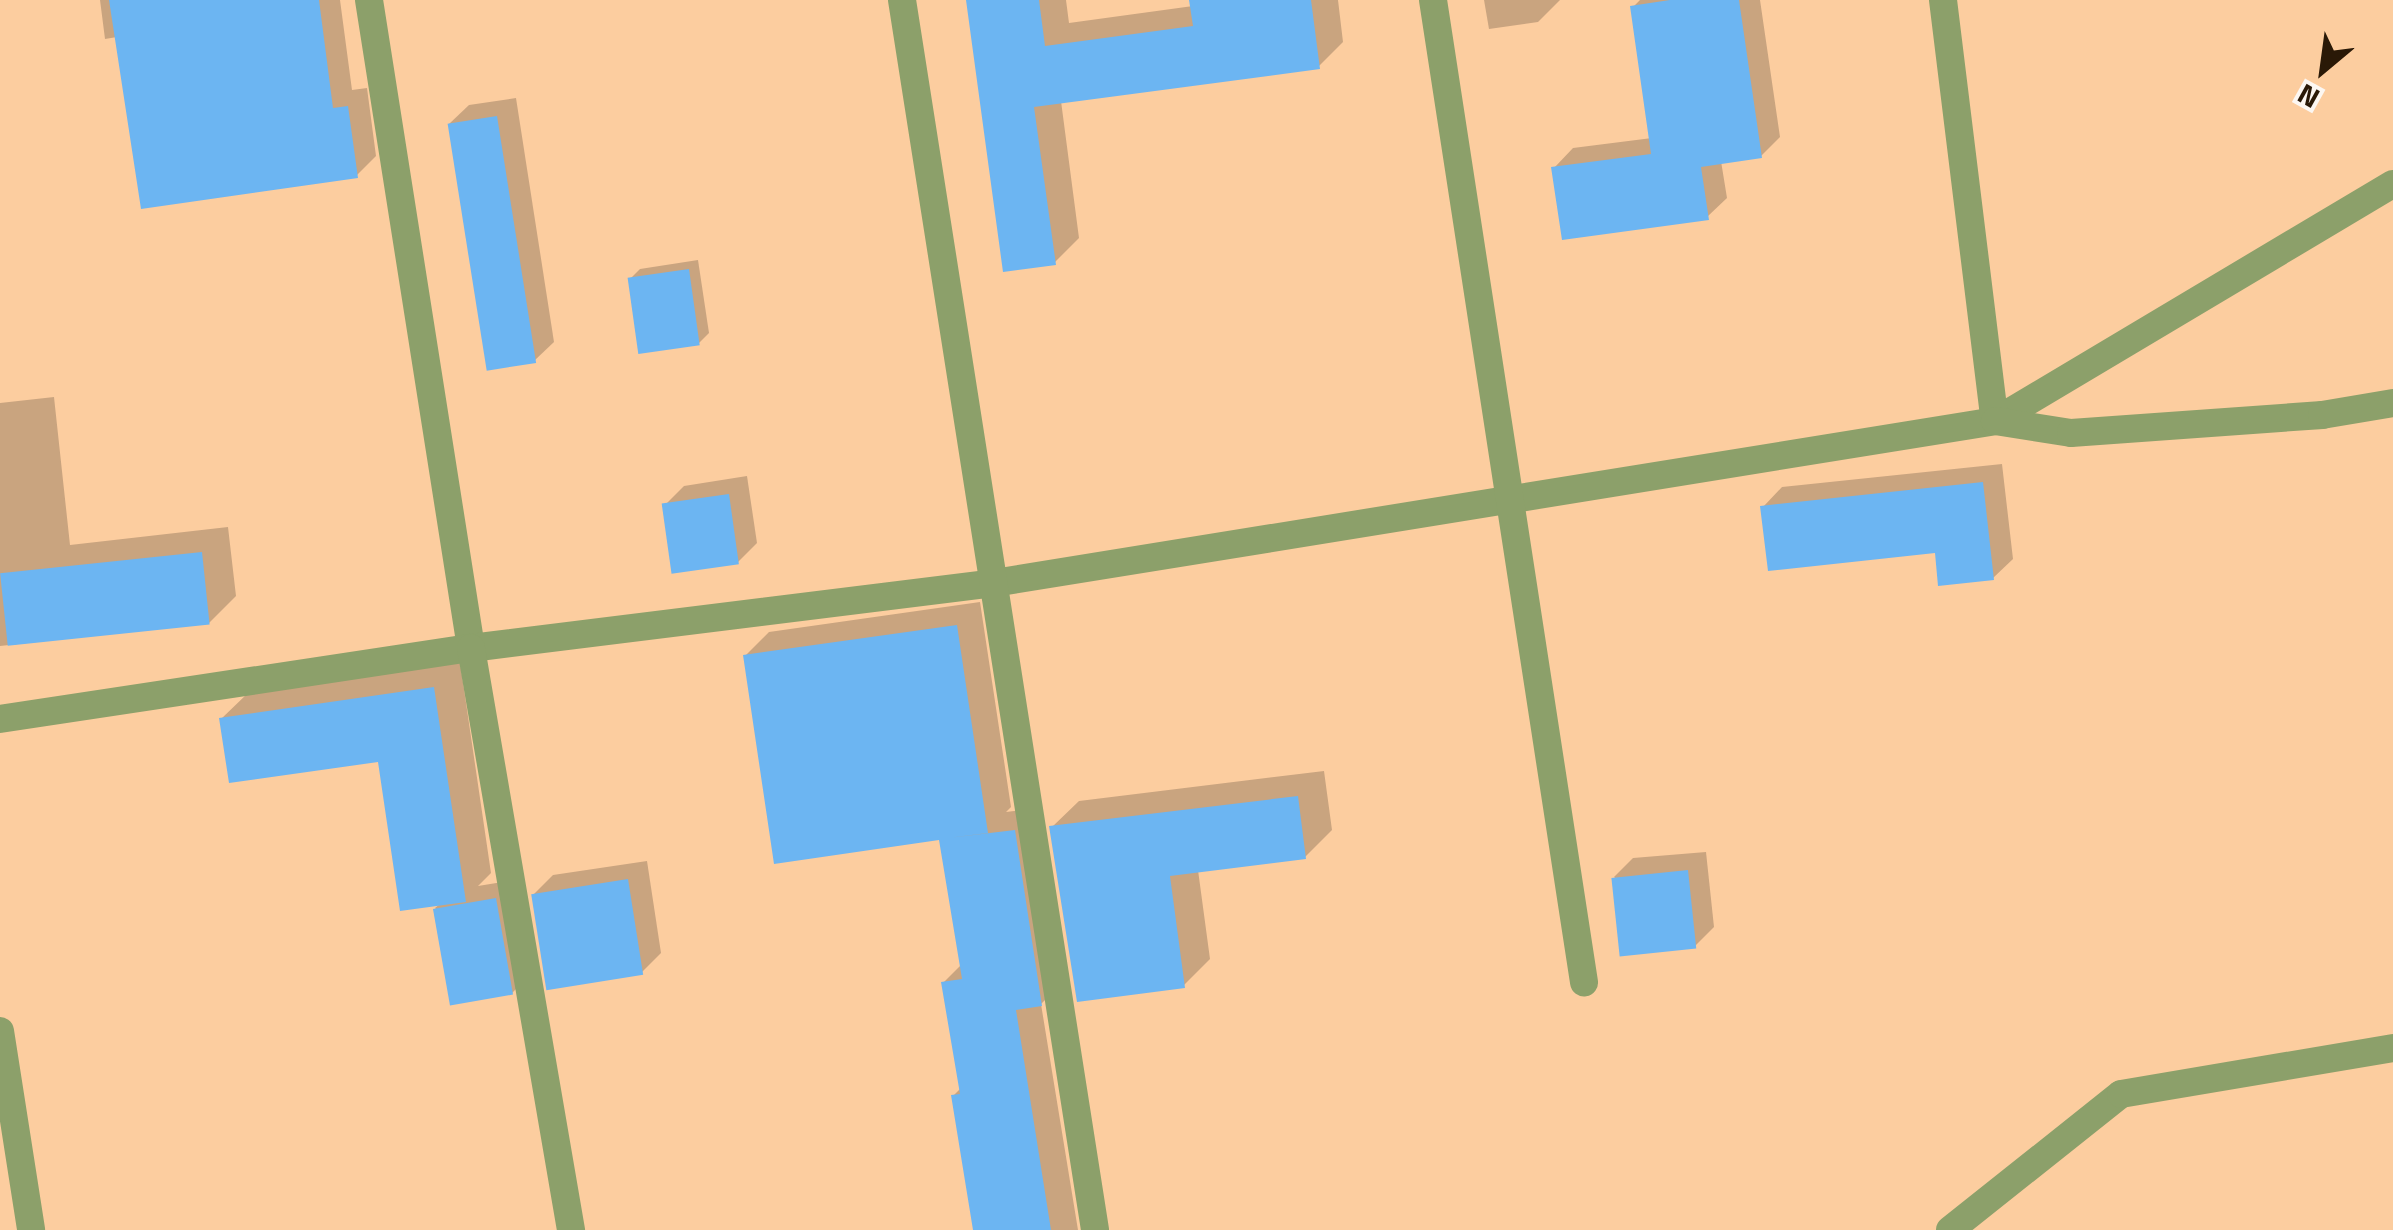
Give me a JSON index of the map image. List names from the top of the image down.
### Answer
{
  "north": "bottom left"
}
